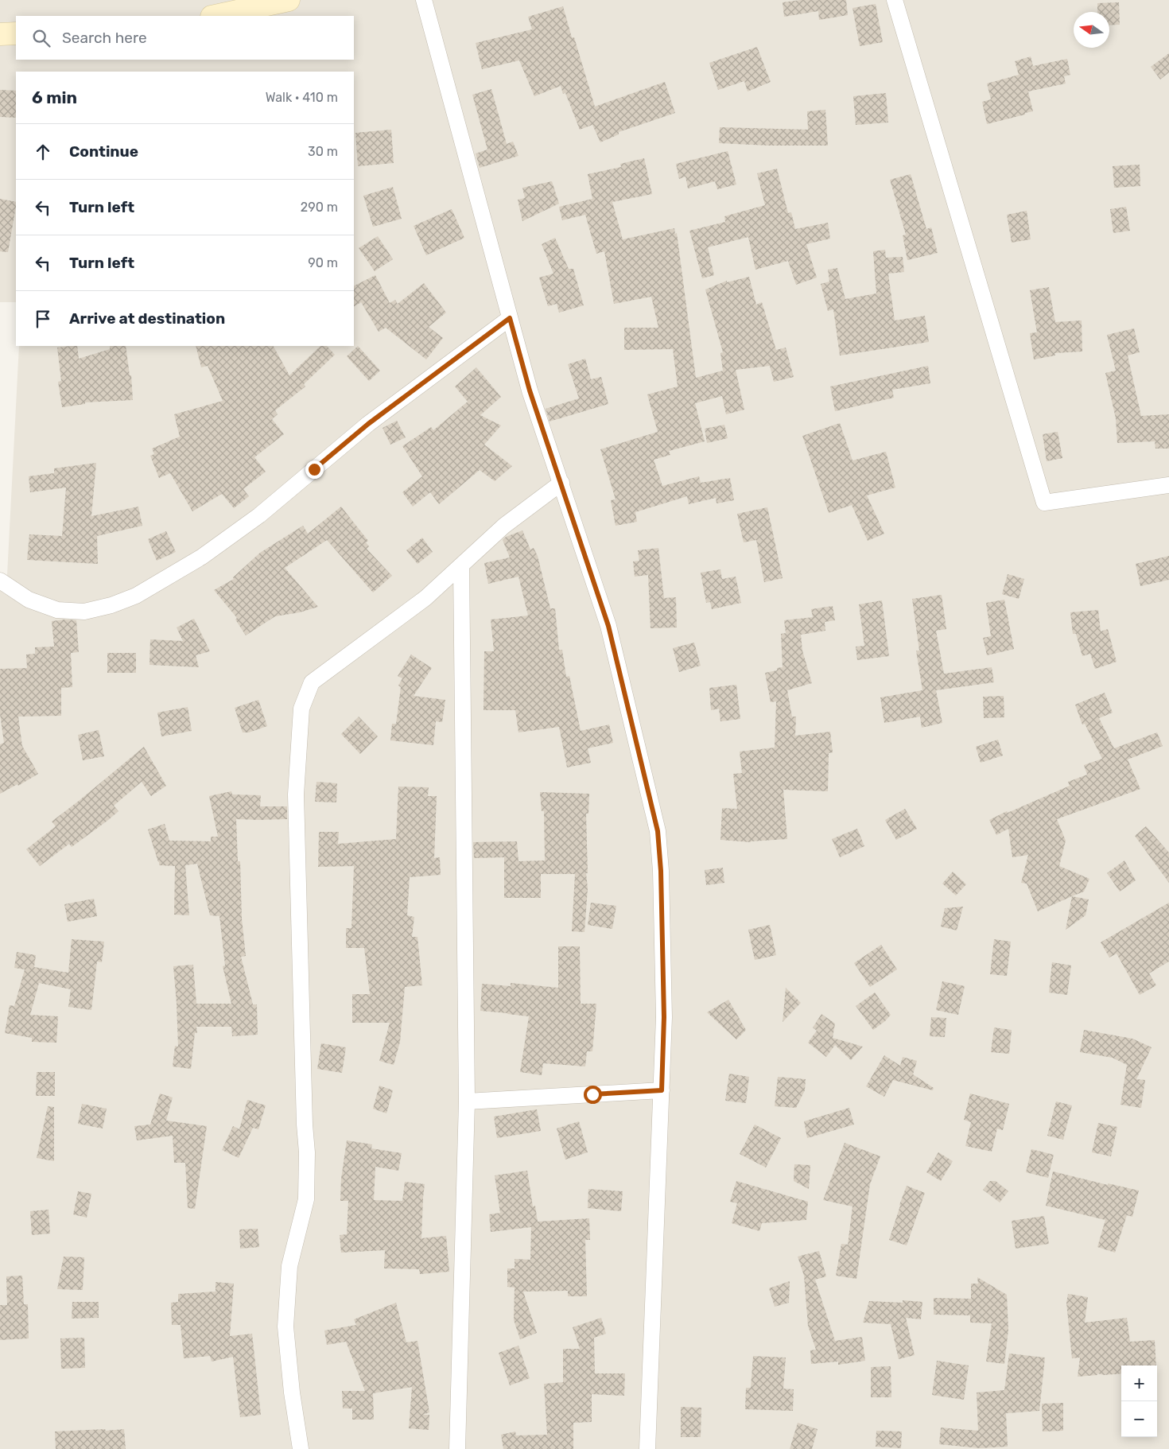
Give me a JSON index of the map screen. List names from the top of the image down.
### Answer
{
  "north": "left",
  "page": {
    "search": "Search here",
    "heading": ["6 min", "Walk · 410 m"],
    "list": [
      ["Continue", "30 m"],
      ["Turn left", "290 m"],
      ["Turn left", "90 m"],
      "Arrive at destination"
    ],
    "map_buttons": ["+", "−"]
  }
}
